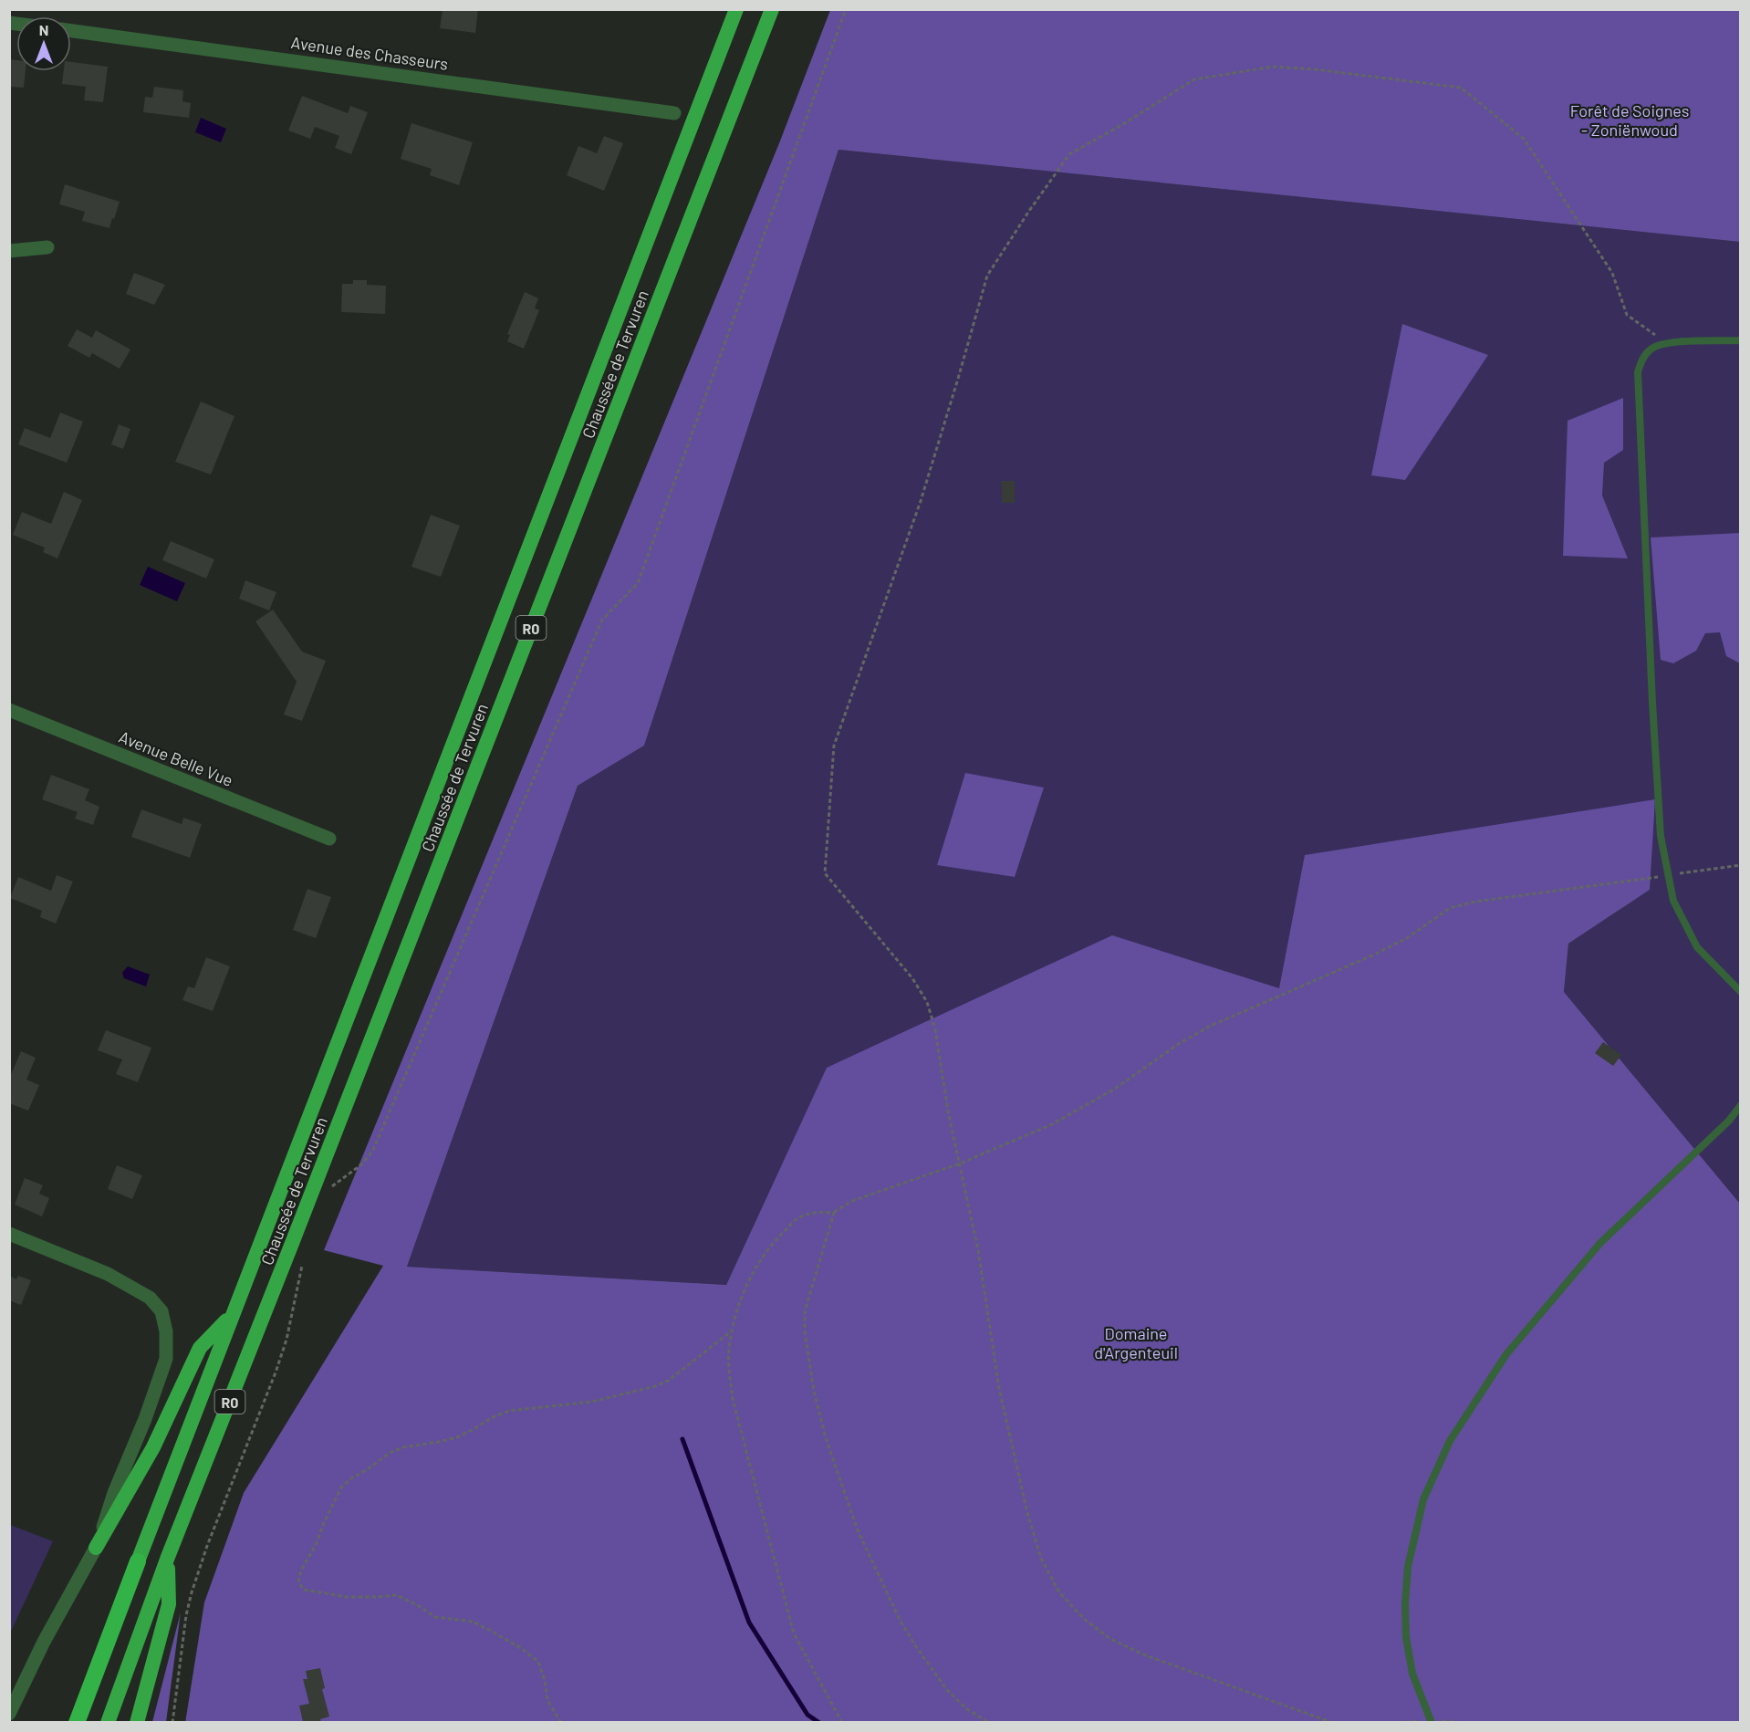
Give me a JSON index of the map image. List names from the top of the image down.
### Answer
{
  "streets": {
    "highway": ["Chaussée de Tervuren", "R0"],
    "street": ["Avenue des Chasseurs", "Avenue Belle Vue"]
  },
  "crossings": [
    ["Chaussée de Tervuren", "R0"]
  ],
  "parks": ["Forêt de Soignes - Zoniënwoud", "Domaine d'Argenteuil"],
  "north": "top"
}
